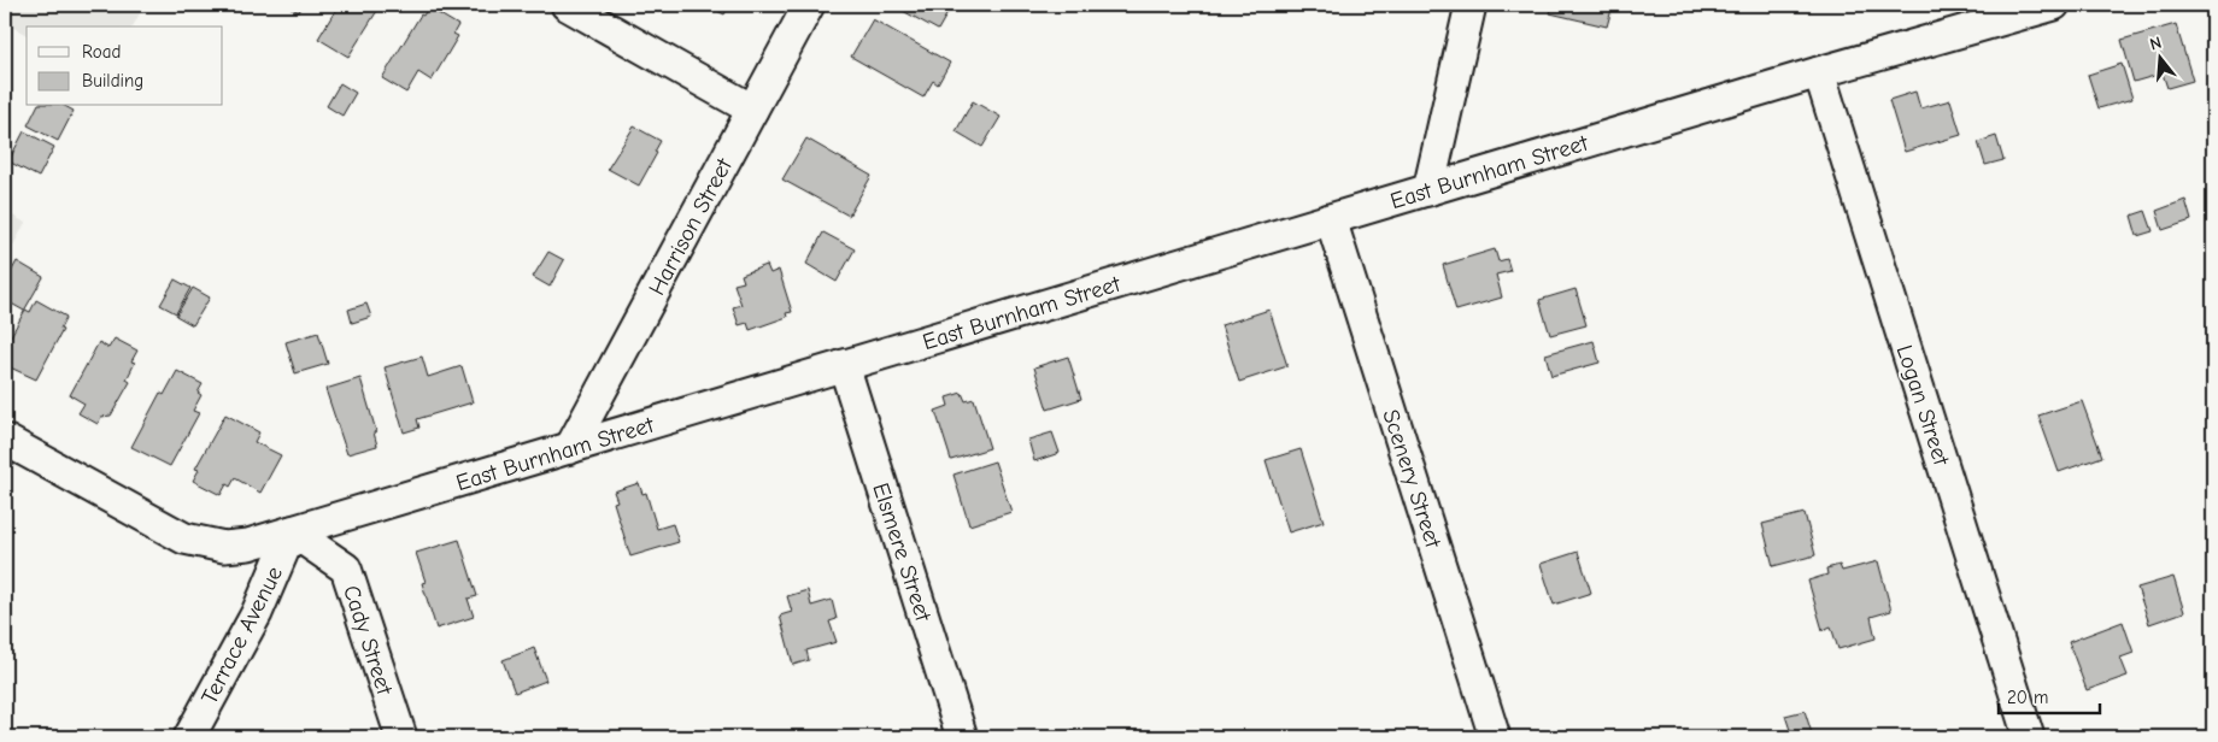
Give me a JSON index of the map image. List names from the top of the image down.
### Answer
{
  "streets": {
    "street": [
      "East Burnham Street",
      "Harrison Street",
      "Logan Street",
      "Scenery Street",
      "Elsmere Street",
      "Terrace Avenue",
      "Cady Street"
    ]
  },
  "crossings": [
    ["East Burnham Street", "Harrison Street"],
    ["East Burnham Street", "Logan Street"],
    ["East Burnham Street", "Scenery Street"],
    ["East Burnham Street", "Elsmere Street"],
    ["East Burnham Street", "Terrace Avenue"],
    ["East Burnham Street", "Cady Street"],
    ["Terrace Avenue", "Cady Street"]
  ],
  "legend": ["Road", "Building"],
  "scale_bar": "20 m",
  "north": "top"
}
